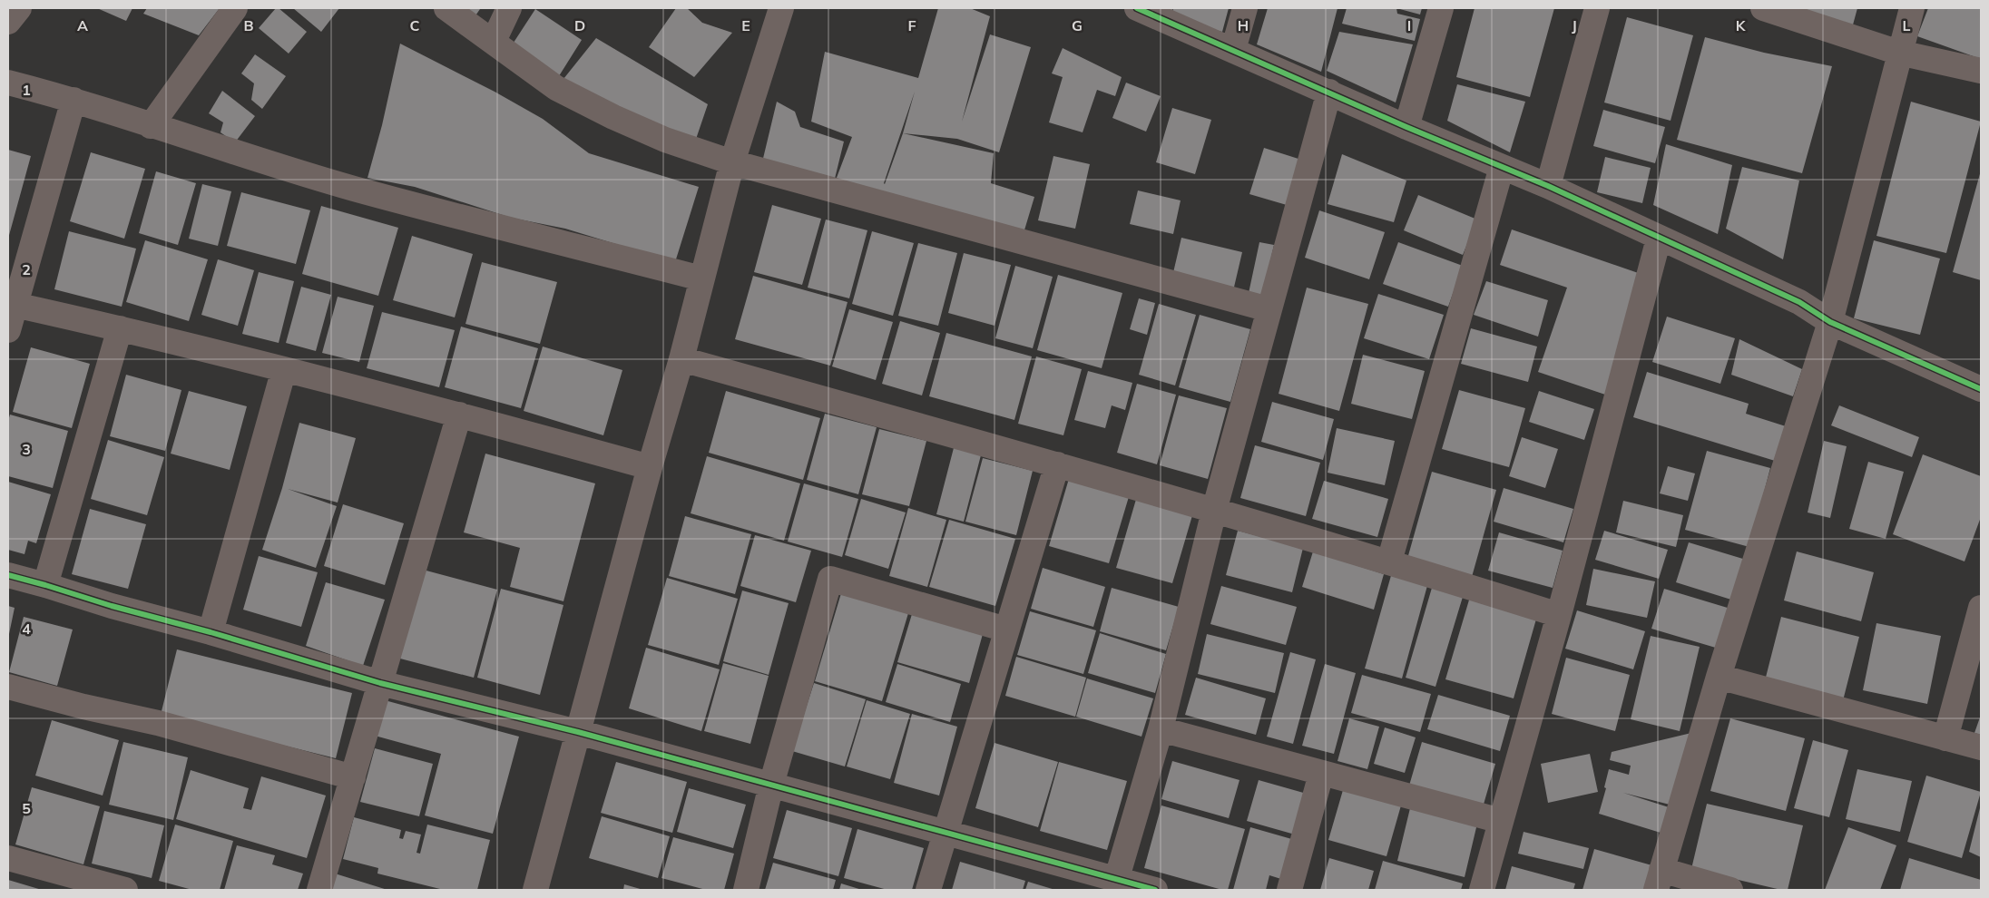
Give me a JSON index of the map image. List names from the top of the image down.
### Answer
{
  "grid": {
    "columns": [
      "A",
      "B",
      "C",
      "D",
      "E",
      "F",
      "G",
      "H",
      "I",
      "J",
      "K",
      "L"
    ],
    "rows": [
      "1",
      "2",
      "3",
      "4",
      "5"
    ]
  }
}
